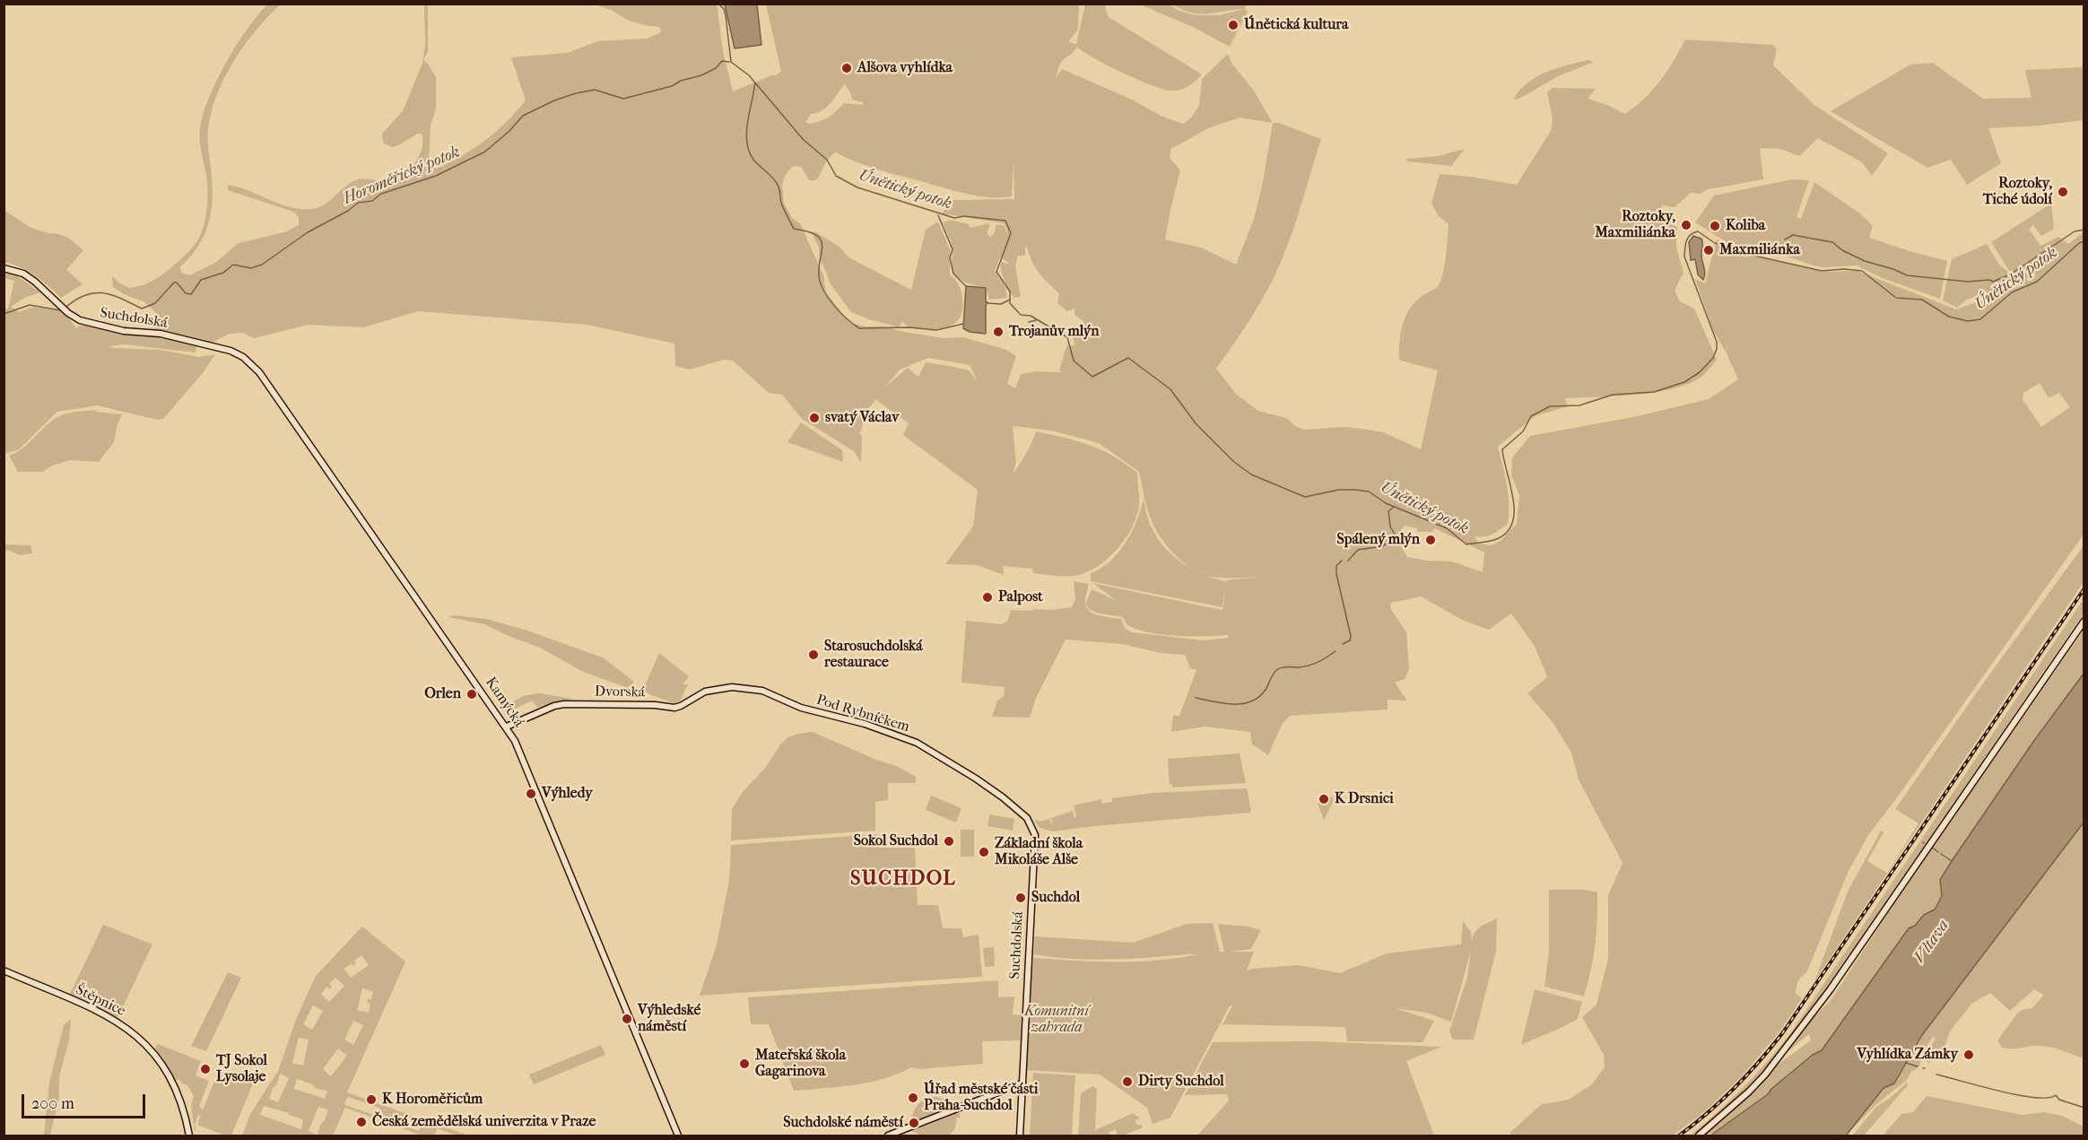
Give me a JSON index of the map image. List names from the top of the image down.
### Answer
{
  "streets": {
    "main road": [
      "Suchdolská",
      "Dvorská",
      "Kamýcká",
      "Pod Rybníčkem",
      "Štěpnice"
    ]
  },
  "crossings": [
    ["Suchdolská", "Kamýcká"],
    ["Suchdolská", "Pod Rybníčkem"],
    ["Dvorská", "Kamýcká"],
    ["Dvorská", "Pod Rybníčkem"]
  ],
  "districts": ["SUCHDOL"],
  "water": ["Horoměřický potok", "Únětický potok", "Vltava"],
  "parks": ["Komunitní zahrada"],
  "places": [
    "Únětická kultura",
    "Alšova vyhlídka",
    "Roztoky, Tiché údolí",
    "Roztoky, Maxmiliánka",
    "Koliba",
    "Maxmiliánka",
    "Trojanův mlýn",
    "svatý Václav",
    "Spálený mlýn",
    "Palpost",
    "Starosuchdolská restaurace",
    "Orlen",
    "Výhledy",
    "K Drsnici",
    "Sokol Suchdol",
    "Základní škola Mikoláše Alše",
    "Suchdol",
    "Výhledské náměstí",
    "Vyhlídka Zámky",
    "Mateřská škola Gagarinova",
    "TJ Sokol Lysolaje",
    "Dirty Suchdol",
    "Úřad městské části Praha-Suchdol",
    "K Horoměřicům",
    "Česká zemědělská univerzita v Praze",
    "Suchdolské náměstí"
  ],
  "scale_bar": "200 m"
}
